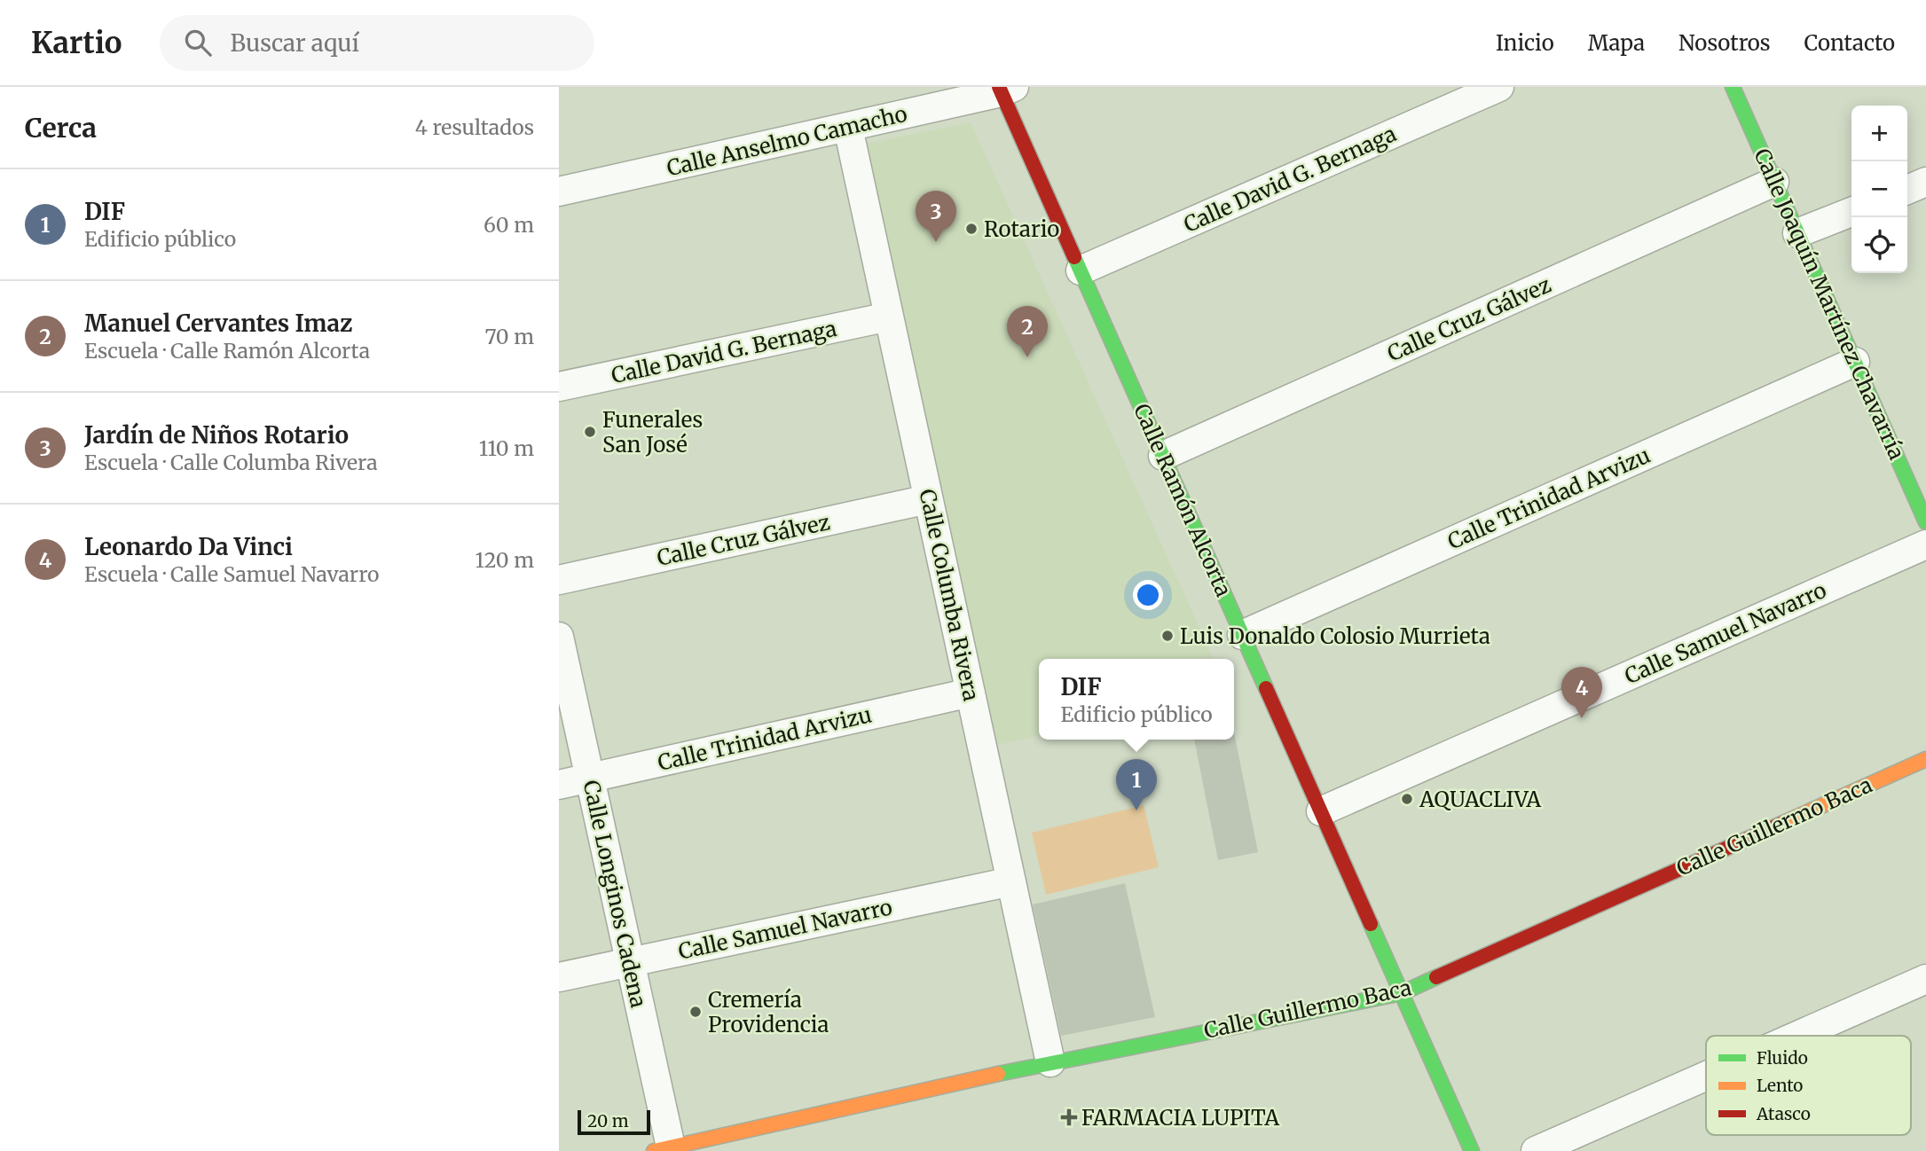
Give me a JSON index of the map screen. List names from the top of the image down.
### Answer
{
  "streets": {
    "street": [
      "Calle Anselmo Camacho",
      "Calle David G. Bernaga",
      "Calle Joaquín Martínez Chavarría",
      "Calle Cruz Gálvez",
      "Calle Trinidad Arvizu",
      "Calle Ramón Alcorta",
      "Calle Columba Rivera",
      "Calle Samuel Navarro",
      "Calle Guillermo Baca",
      "Calle Longinos Cadena"
    ]
  },
  "crossings": [
    ["Calle Anselmo Camacho", "Calle Ramón Alcorta"],
    ["Calle Anselmo Camacho", "Calle Columba Rivera"],
    ["Calle David G. Bernaga", "Calle Ramón Alcorta"],
    ["Calle David G. Bernaga", "Calle Columba Rivera"],
    ["Calle Joaquín Martínez Chavarría", "Calle Cruz Gálvez"],
    ["Calle Joaquín Martínez Chavarría", "Calle Trinidad Arvizu"],
    ["Calle Cruz Gálvez", "Calle Ramón Alcorta"],
    ["Calle Cruz Gálvez", "Calle Columba Rivera"],
    ["Calle Trinidad Arvizu", "Calle Ramón Alcorta"],
    ["Calle Trinidad Arvizu", "Calle Columba Rivera"],
    ["Calle Trinidad Arvizu", "Calle Longinos Cadena"],
    ["Calle Ramón Alcorta", "Calle Samuel Navarro"],
    ["Calle Ramón Alcorta", "Calle Guillermo Baca"],
    ["Calle Columba Rivera", "Calle Samuel Navarro"],
    ["Calle Columba Rivera", "Calle Guillermo Baca"],
    ["Calle Samuel Navarro", "Calle Longinos Cadena"],
    ["Calle Guillermo Baca", "Calle Longinos Cadena"]
  ],
  "places": {
    "other": [
      "Rotario",
      "Funerales San José",
      "Luis Donaldo Colosio Murrieta",
      "AQUACLIVA",
      "Cremería Providencia"
    ],
    "health": ["FARMACIA LUPITA"]
  },
  "legend": ["Fluido", "Lento", "Atasco"],
  "scale_bar": "20 m",
  "page": {
    "header": "Kartio",
    "search": "Buscar aquí",
    "nav": [
      "Inicio",
      "Mapa",
      "Nosotros",
      "Contacto"
    ],
    "heading": ["Cerca", "4 resultados"],
    "map_buttons": ["+", "−"],
    "list": [
      {
        "mark": "1",
        "name": "DIF",
        "note": "Edificio público",
        "value": "60 m"
      },
      {
        "mark": "2",
        "name": "Manuel Cervantes Imaz",
        "note": "Escuela · Calle Ramón Alcorta",
        "value": "70 m"
      },
      {
        "mark": "3",
        "name": "Jardín de Niños Rotario",
        "note": "Escuela · Calle Columba Rivera",
        "value": "110 m"
      },
      {
        "mark": "4",
        "name": "Leonardo Da Vinci",
        "note": "Escuela · Calle Samuel Navarro",
        "value": "120 m"
      }
    ],
    "pins": [
      "3",
      "2",
      "4",
      "1"
    ],
    "popup": ["DIF", "Edificio público"],
    "scale": "20 m"
  }
}
